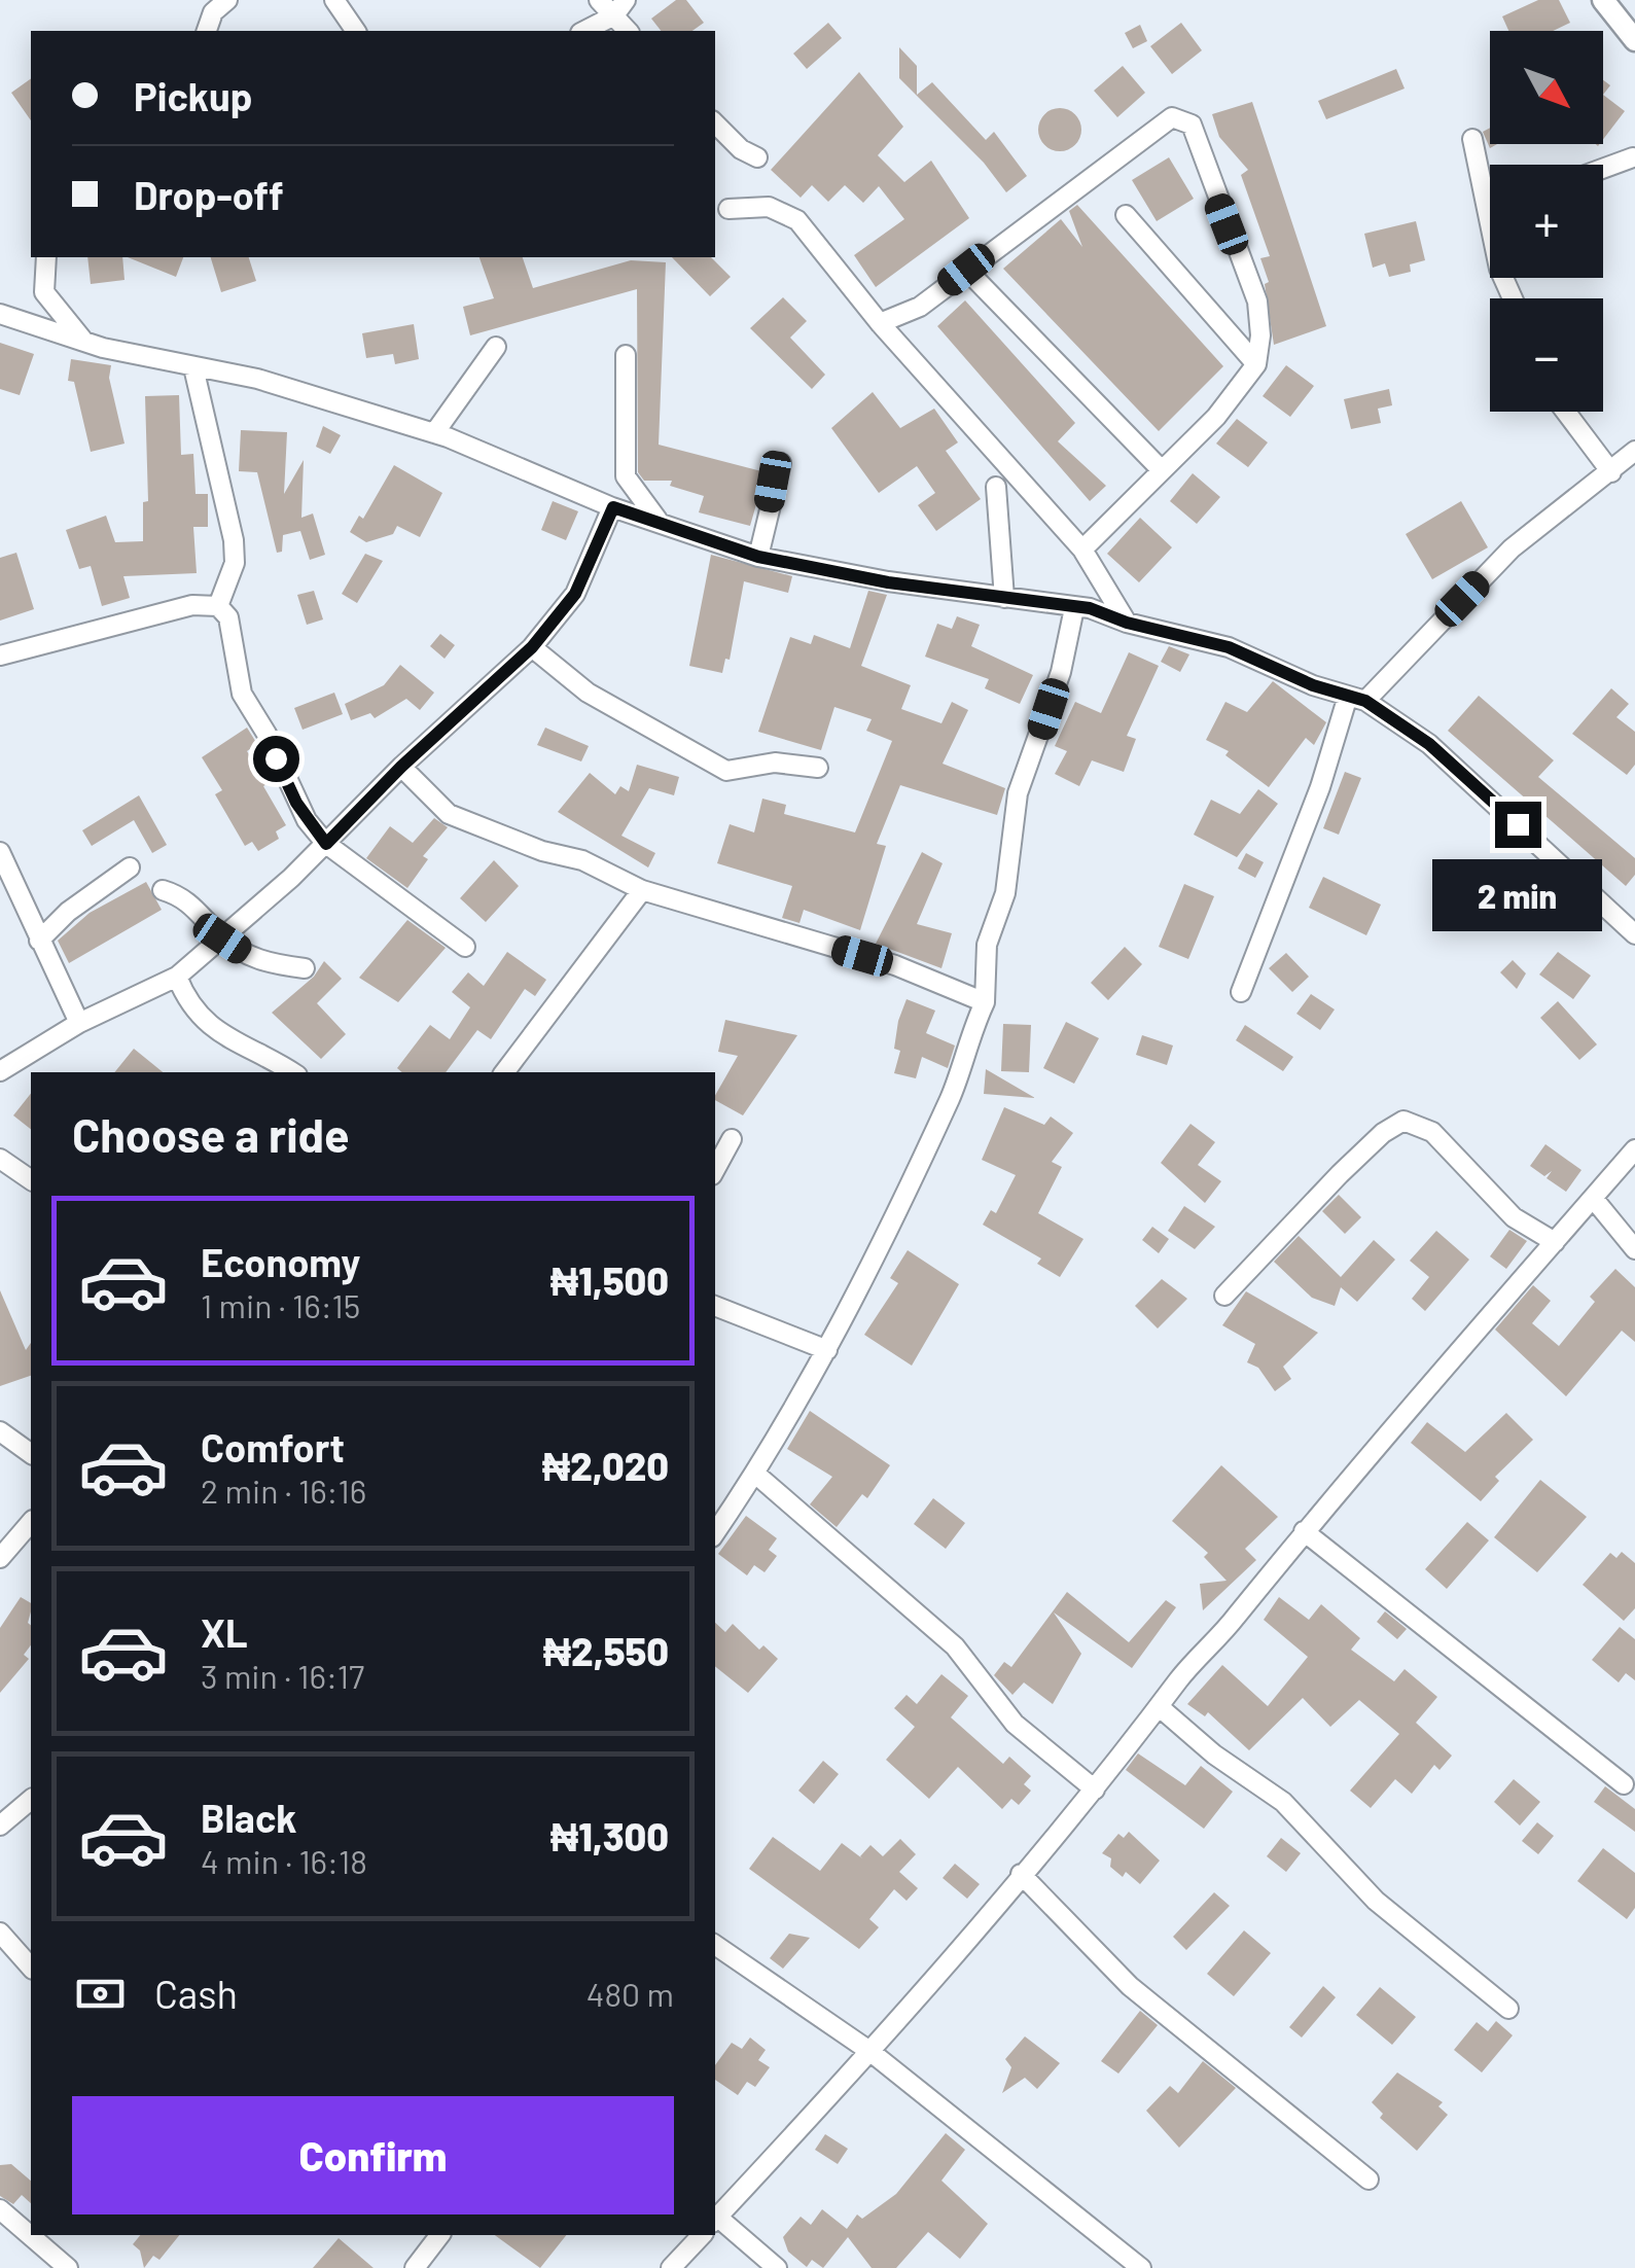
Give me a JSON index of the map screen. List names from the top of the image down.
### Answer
{
  "north": "bottom right",
  "page": {
    "map_buttons": ["+", "−"],
    "banner": ["Pickup", "Drop-off"],
    "bubble": "2 min",
    "heading": "Choose a ride",
    "list": [
      {
        "name": "Economy",
        "note": "1 min · 16:15",
        "value": "₦1,500"
      },
      {
        "name": "Comfort",
        "note": "2 min · 16:16",
        "value": "₦2,020"
      },
      {
        "name": "XL",
        "note": "3 min · 16:17",
        "value": "₦2,550"
      },
      {
        "name": "Black",
        "note": "4 min · 16:18",
        "value": "₦1,300"
      }
    ],
    "pay": ["Cash", "480 m"],
    "buttons": "Confirm"
  }
}
